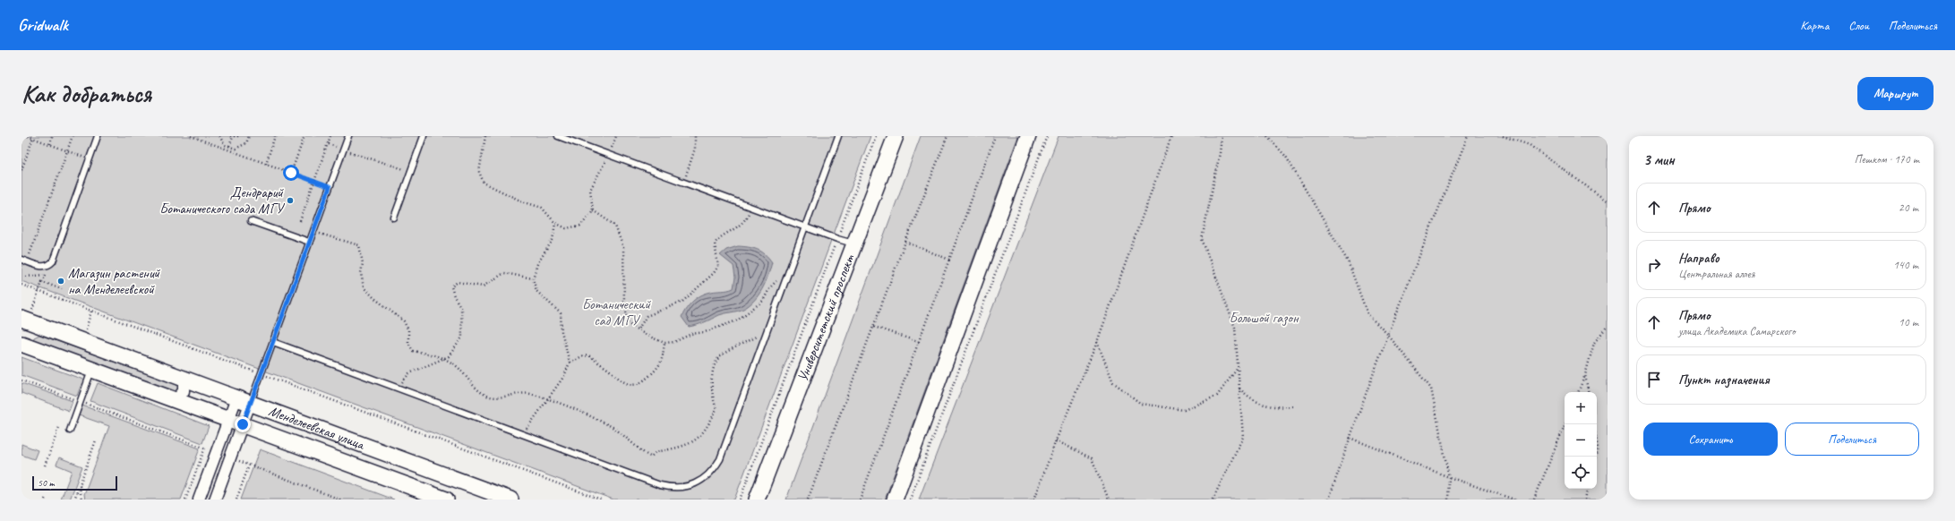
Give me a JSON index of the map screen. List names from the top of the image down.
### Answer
{
  "streets": {
    "street": ["Университетский проспект", "Менделеевская улица"]
  },
  "parks": ["Ботанический сад МГУ", "Большой газон"],
  "places": ["Дендрарий Ботанического сада МГУ", "Магазин растений на Менделеевской"],
  "scale_bar": "50 m",
  "page": {
    "header": "Gridwalk",
    "nav": ["Карта", "Слои", "Поделиться"],
    "buttons": [
      "Маршрут",
      ["Сохранить", "Поделиться"]
    ],
    "title": "Как добраться",
    "heading": ["3 мин", "Пешком · 170 m"],
    "list": [
      ["Прямо", "20 m"],
      ["Направо", "Центральная аллея", "140 m"],
      ["Прямо", "улица Академика Самарского", "10 m"],
      "Пункт назначения"
    ],
    "map_buttons": ["+", "−"],
    "scale": "50 m"
  }
}
